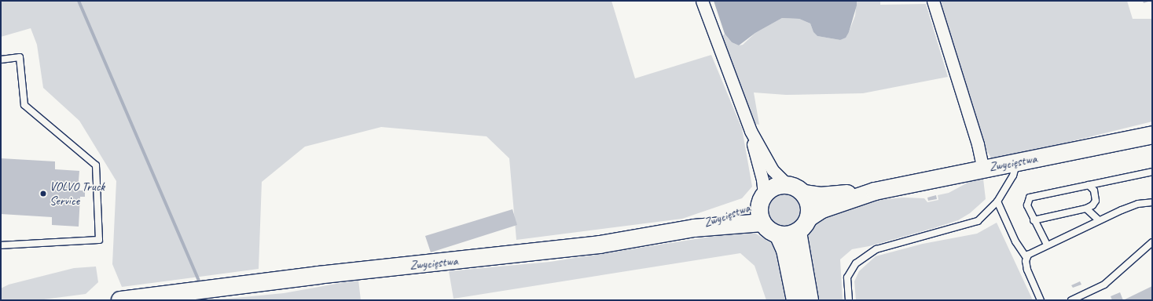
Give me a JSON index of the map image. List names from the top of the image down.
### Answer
{
  "streets": {
    "main road": ["Zwycięstwa"]
  },
  "places": ["VOLVO Truck Service"]
}
